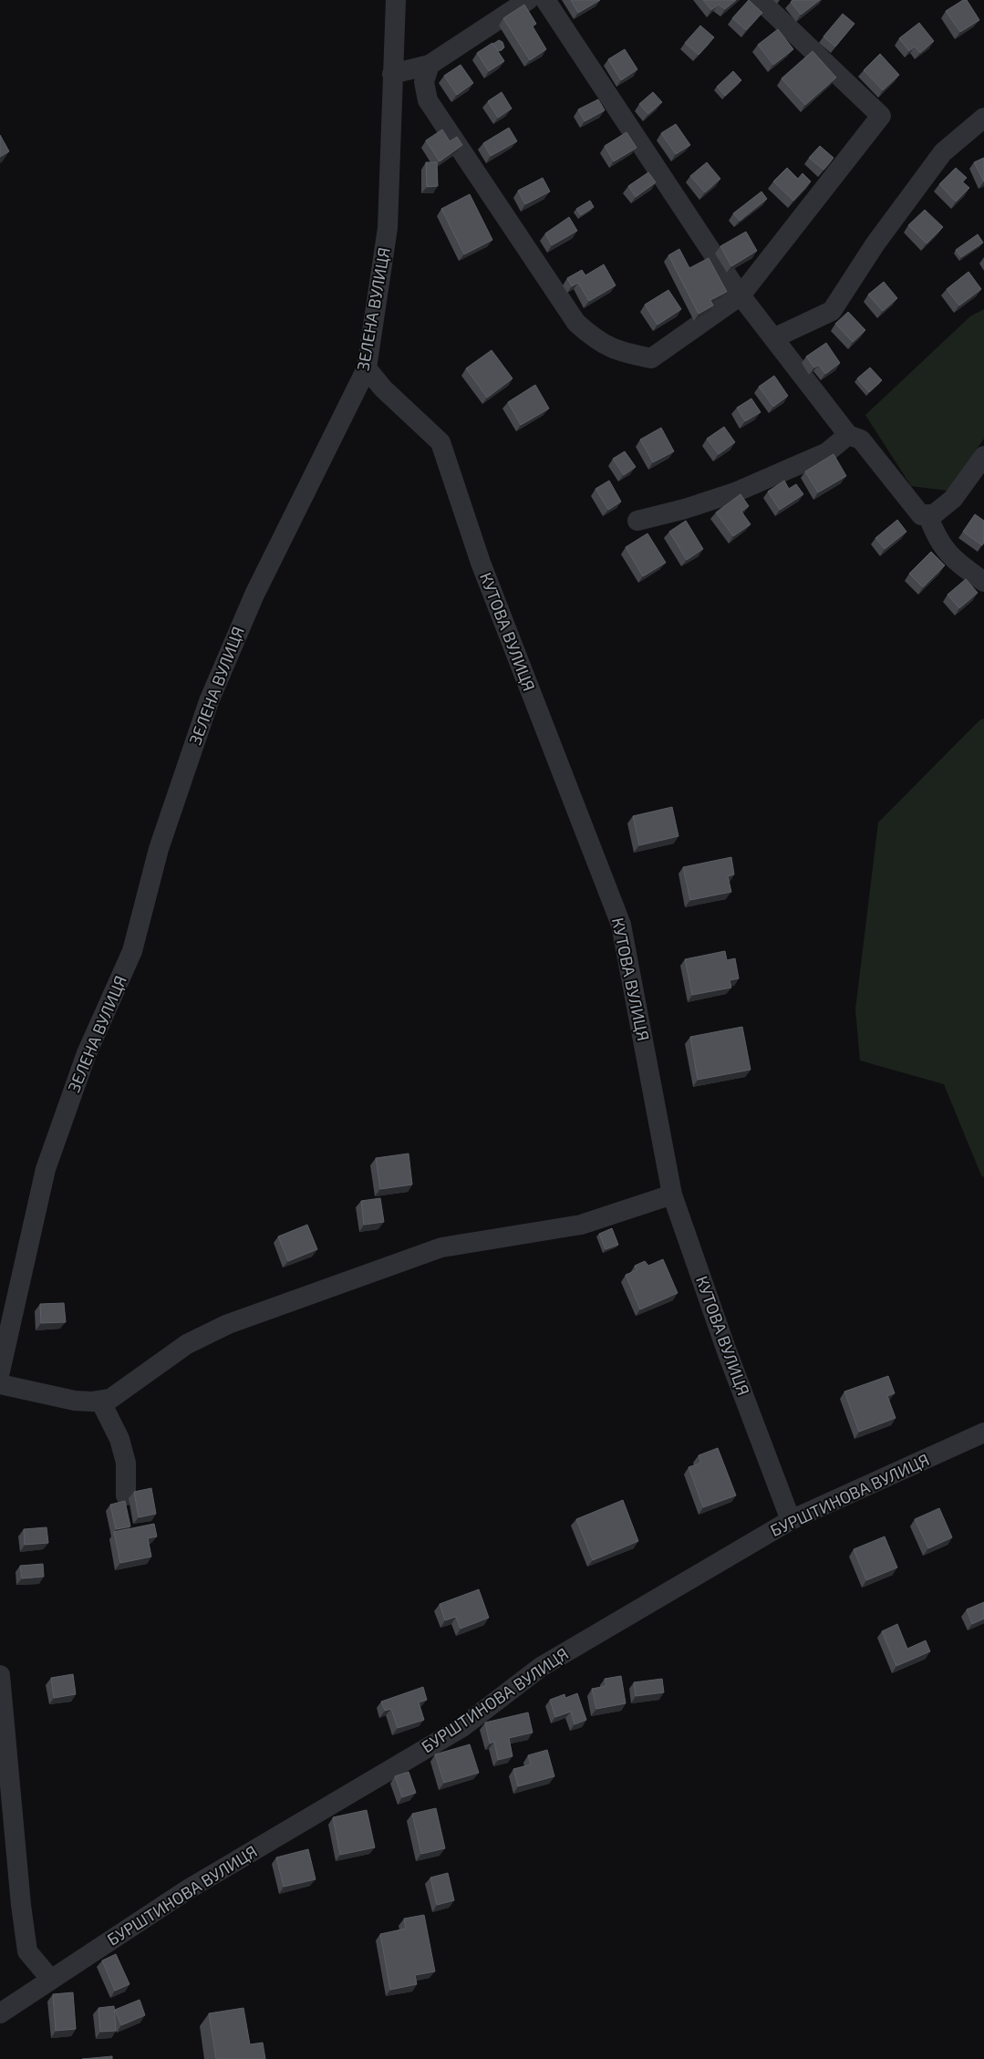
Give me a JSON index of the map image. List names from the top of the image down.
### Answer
{
  "streets": {
    "street": ["ЗЕЛЕНА ВУЛИЦЯ", "КУТОВА ВУЛИЦЯ", "БУРШТИНОВА ВУЛИЦЯ"]
  },
  "crossings": [
    ["ЗЕЛЕНА ВУЛИЦЯ", "КУТОВА ВУЛИЦЯ"],
    ["КУТОВА ВУЛИЦЯ", "БУРШТИНОВА ВУЛИЦЯ"]
  ]
}
